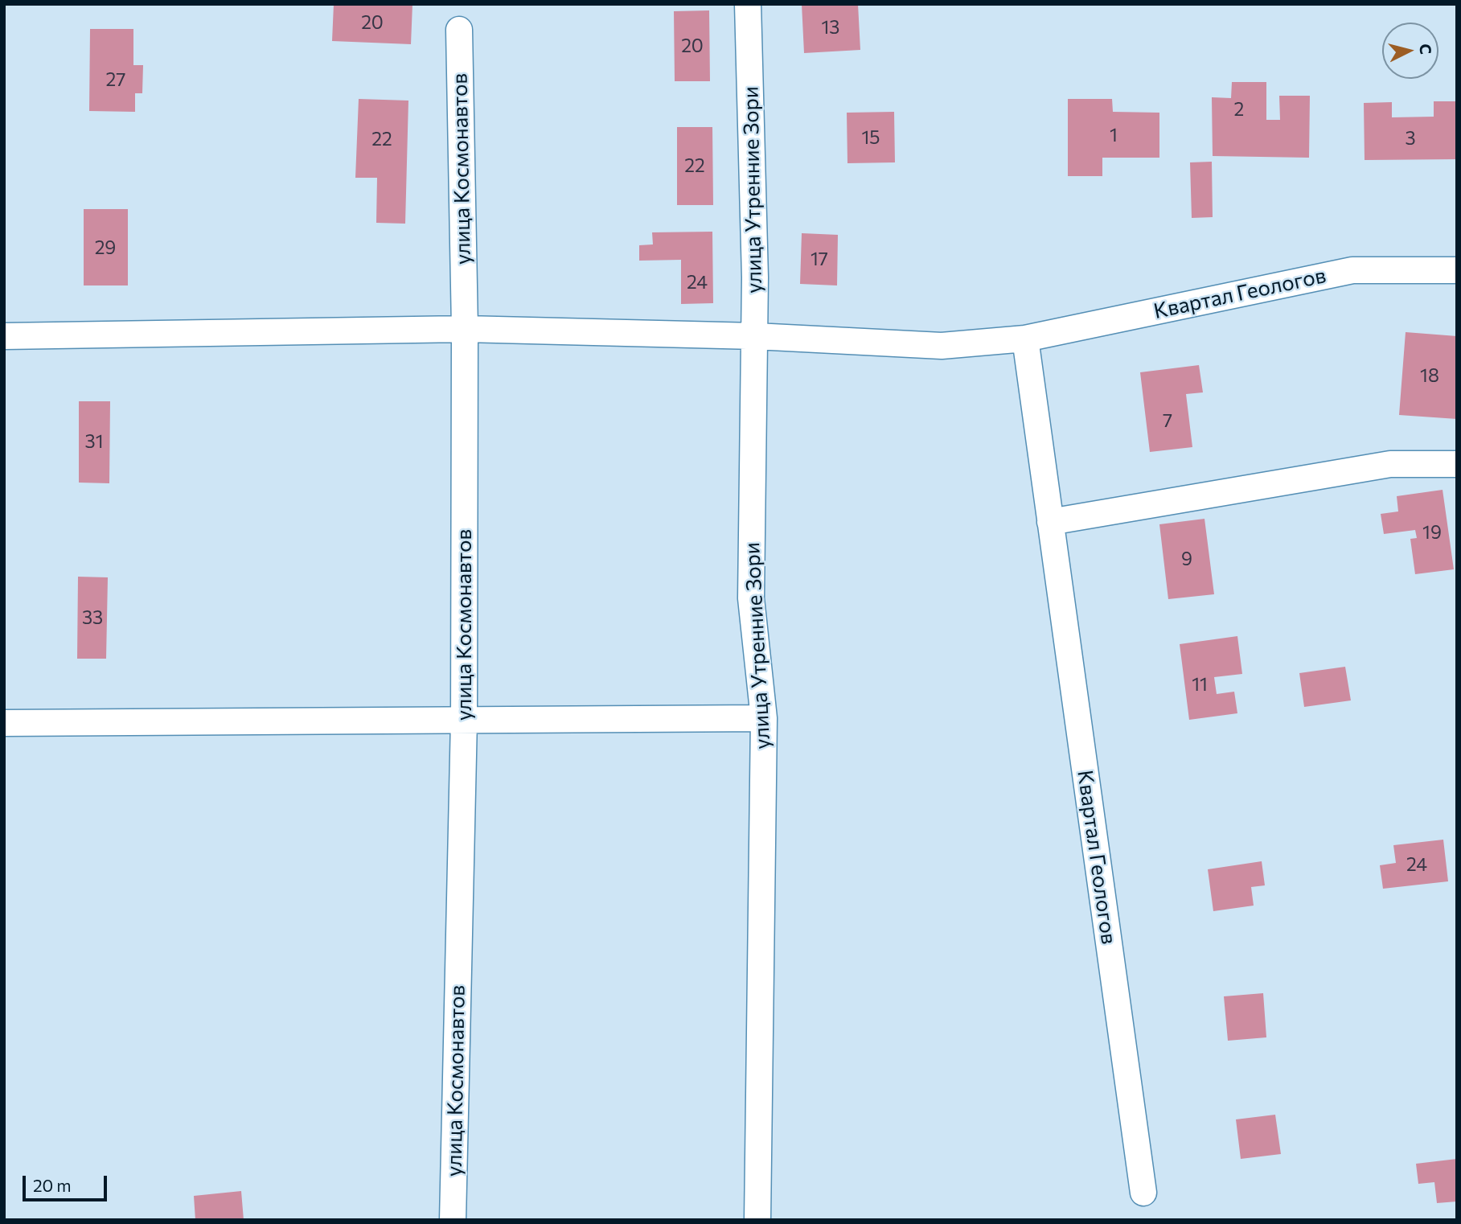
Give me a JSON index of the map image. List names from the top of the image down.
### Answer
{
  "streets": {
    "street": ["улица Космонавтов", "улица Утренние Зори", "Квартал Геологов"]
  },
  "crossings": [
    ["улица Космонавтов", "Квартал Геологов"],
    ["улица Утренние Зори", "Квартал Геологов"]
  ],
  "house_numbers": [
    "20",
    "13",
    "20",
    "27",
    "2",
    "1",
    "15",
    "3",
    "22",
    "22",
    "29",
    "17",
    "24",
    "18",
    "7",
    "31",
    "19",
    "9",
    "33",
    "11",
    "24"
  ],
  "scale_bar": "20 m",
  "north": "right"
}
